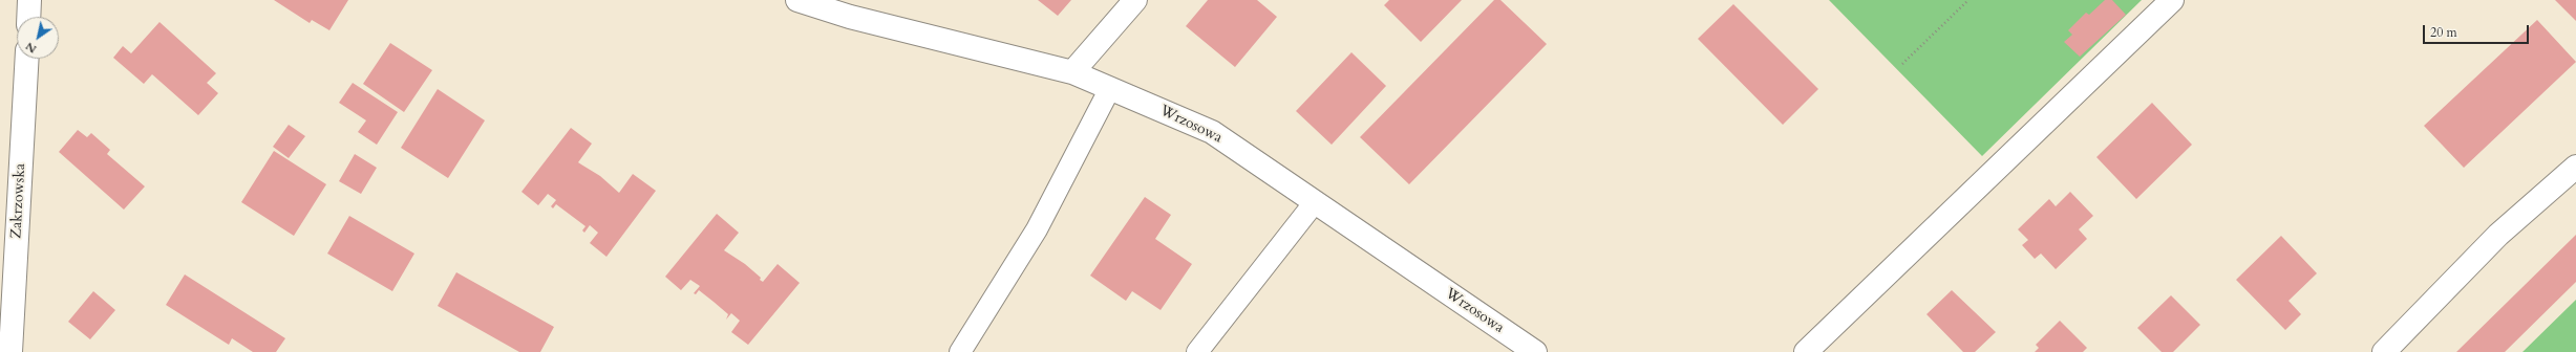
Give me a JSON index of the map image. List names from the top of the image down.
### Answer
{
  "streets": {
    "street": ["Wrzosowa", "Zakrzowska"]
  },
  "scale_bar": "20 m",
  "north": "bottom left"
}
